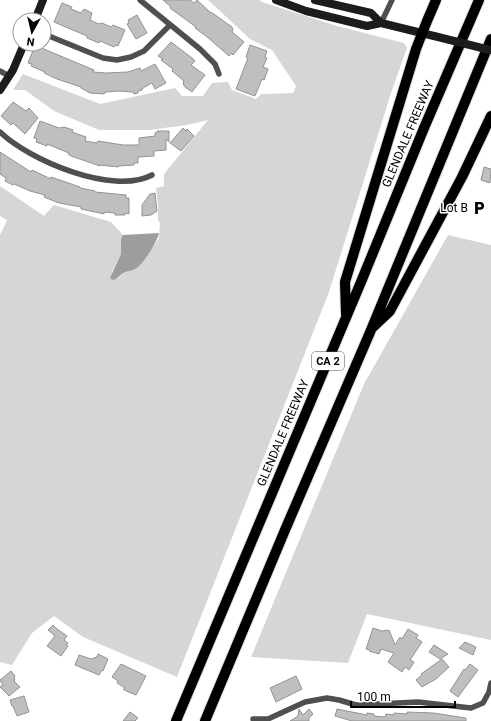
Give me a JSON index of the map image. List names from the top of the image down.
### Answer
{
  "streets": {
    "highway": ["GLENDALE FREEWAY", "CA 2"]
  },
  "places": {
    "parking": ["Lot B"]
  },
  "scale_bar": "100 m",
  "north": "bottom"
}
